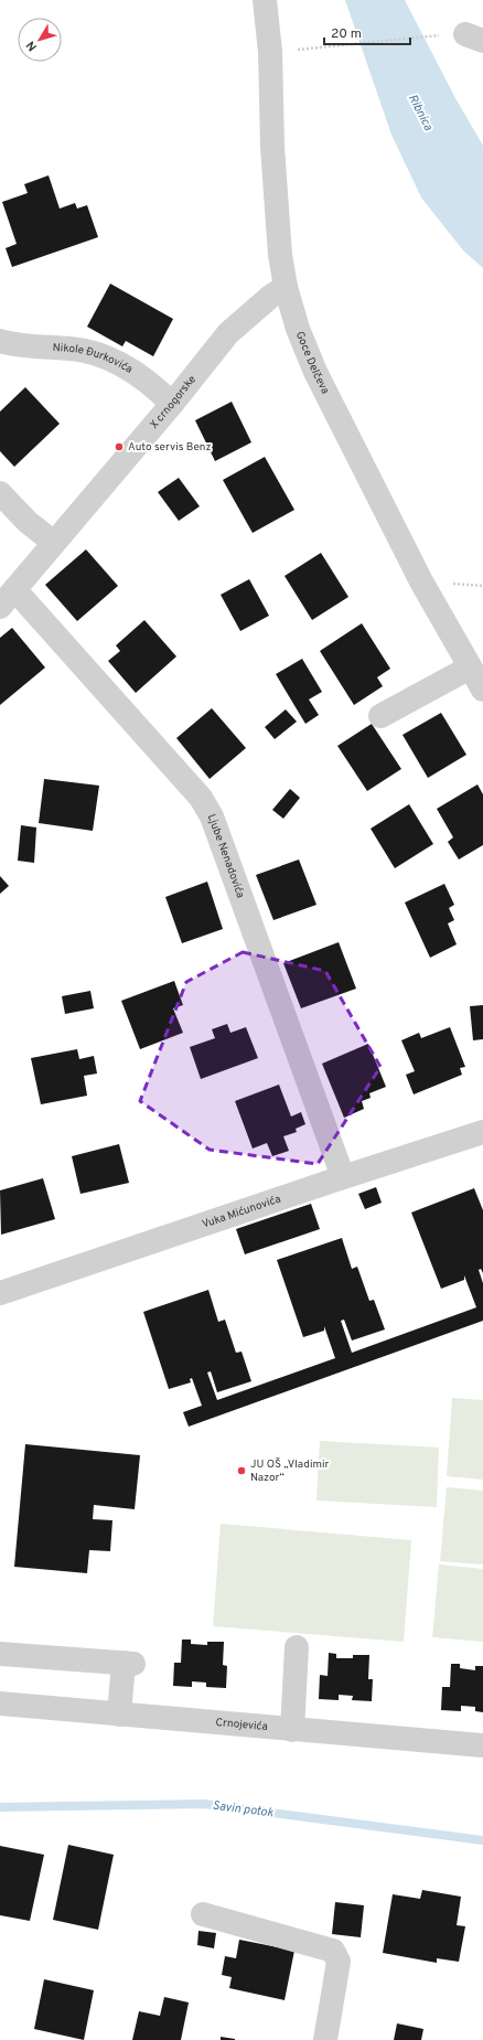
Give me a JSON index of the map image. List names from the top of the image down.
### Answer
{
  "streets": {
    "street": [
      "Nikole Đurkovića",
      "Goce Delčeva",
      "X crnogorske",
      "Ljube Nenadovića",
      "Vuka Mićunovića",
      "Crnojevića"
    ]
  },
  "crossings": [
    ["Nikole Đurkovića", "X crnogorske"],
    ["Goce Delčeva", "X crnogorske"],
    ["X crnogorske", "Ljube Nenadovića"],
    ["Ljube Nenadovića", "Vuka Mićunovića"]
  ],
  "water": ["Ribnica", "Savin potok"],
  "places": ["Auto servis Benz", "JU OŠ „Vladimir Nazor“"],
  "scale_bar": "20 m",
  "north": "bottom left"
}
